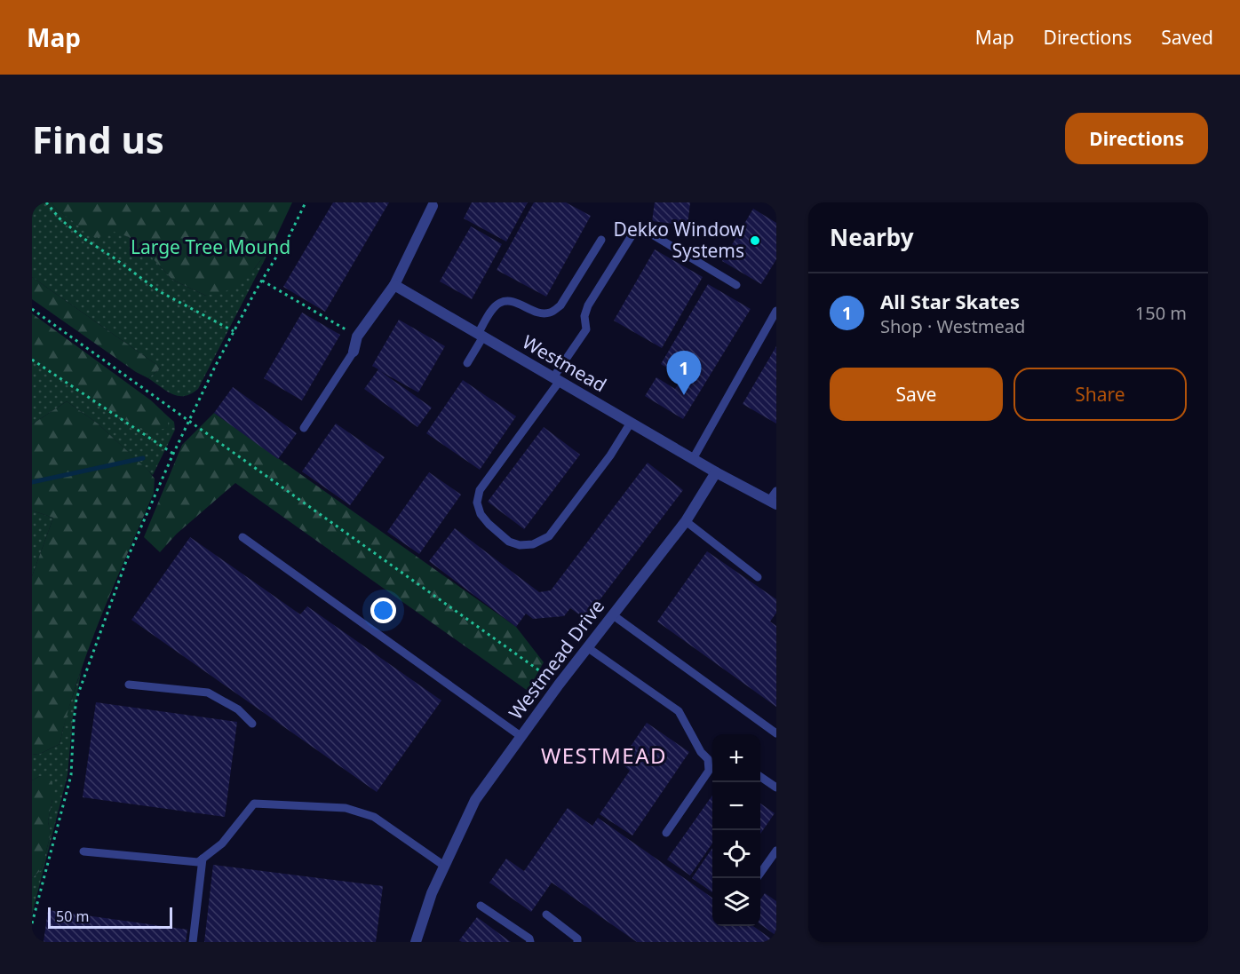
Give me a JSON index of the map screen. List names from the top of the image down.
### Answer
{
  "streets": {
    "street": ["Westmead", "Westmead Drive"]
  },
  "crossings": [
    ["Westmead", "Westmead Drive"]
  ],
  "districts": ["WESTMEAD"],
  "parks": ["Large Tree Mound"],
  "places": ["Dekko Window Systems"],
  "scale_bar": "50 m",
  "page": {
    "header": "Map",
    "nav": ["Map", "Directions", "Saved"],
    "buttons": [
      "Directions",
      ["Save", "Share"]
    ],
    "title": "Find us",
    "heading": "Nearby",
    "list": [
      {
        "mark": "1",
        "name": "All Star Skates",
        "note": "Shop · Westmead",
        "value": "150 m"
      }
    ],
    "pins": "1",
    "map_buttons": ["+", "−"],
    "scale": "50 m"
  }
}
